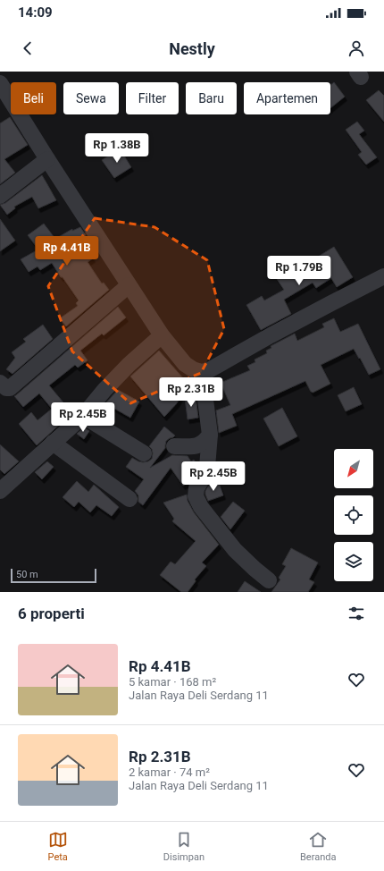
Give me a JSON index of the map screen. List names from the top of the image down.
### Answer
{
  "scale_bar": "50 m",
  "north": "bottom left",
  "page": {
    "status": "14:09",
    "header": "Nestly",
    "chip": [
      "Beli",
      "Sewa",
      "Filter",
      "Baru",
      "Apartemen"
    ],
    "price": [
      "Rp 1.38B",
      "Rp 4.41B",
      "Rp 1.79B",
      "Rp 2.31B",
      "Rp 2.45B",
      "Rp 2.45B"
    ],
    "scale": "50 m",
    "heading": "6 properti",
    "list": [
      {
        "name": "Rp 4.41B",
        "note": "5 kamar · 168 m² · Jalan Raya Deli Serdang 11"
      },
      {
        "name": "Rp 2.31B",
        "note": "2 kamar · 74 m² · Jalan Raya Deli Serdang 11"
      }
    ],
    "tabs": ["Peta", "Disimpan", "Beranda"]
  }
}
